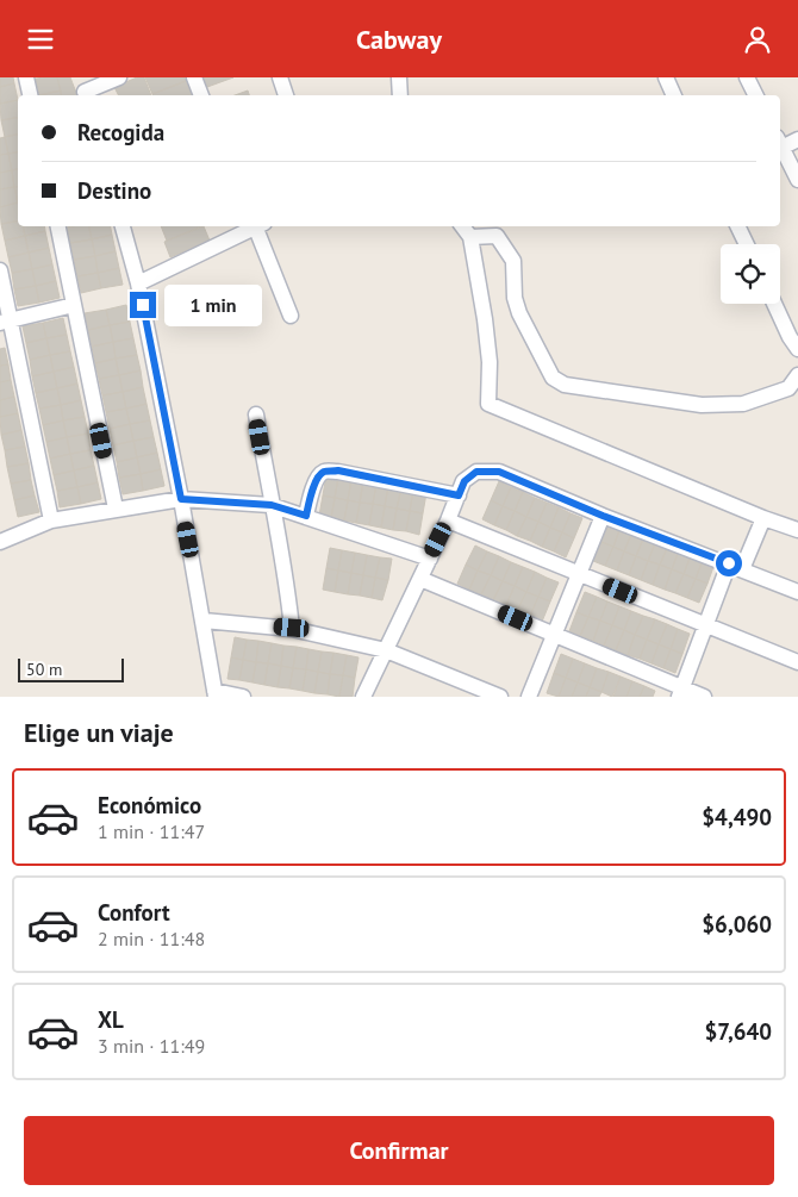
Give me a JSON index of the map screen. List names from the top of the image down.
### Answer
{
  "scale_bar": "50 m",
  "page": {
    "header": "Cabway",
    "banner": ["Recogida", "Destino"],
    "bubble": "1 min",
    "scale": "50 m",
    "heading": "Elige un viaje",
    "list": [
      {
        "name": "Económico",
        "note": "1 min · 11:47",
        "value": "$4,490"
      },
      {
        "name": "Confort",
        "note": "2 min · 11:48",
        "value": "$6,060"
      },
      {
        "name": "XL",
        "note": "3 min · 11:49",
        "value": "$7,640"
      }
    ],
    "buttons": "Confirmar"
  }
}
